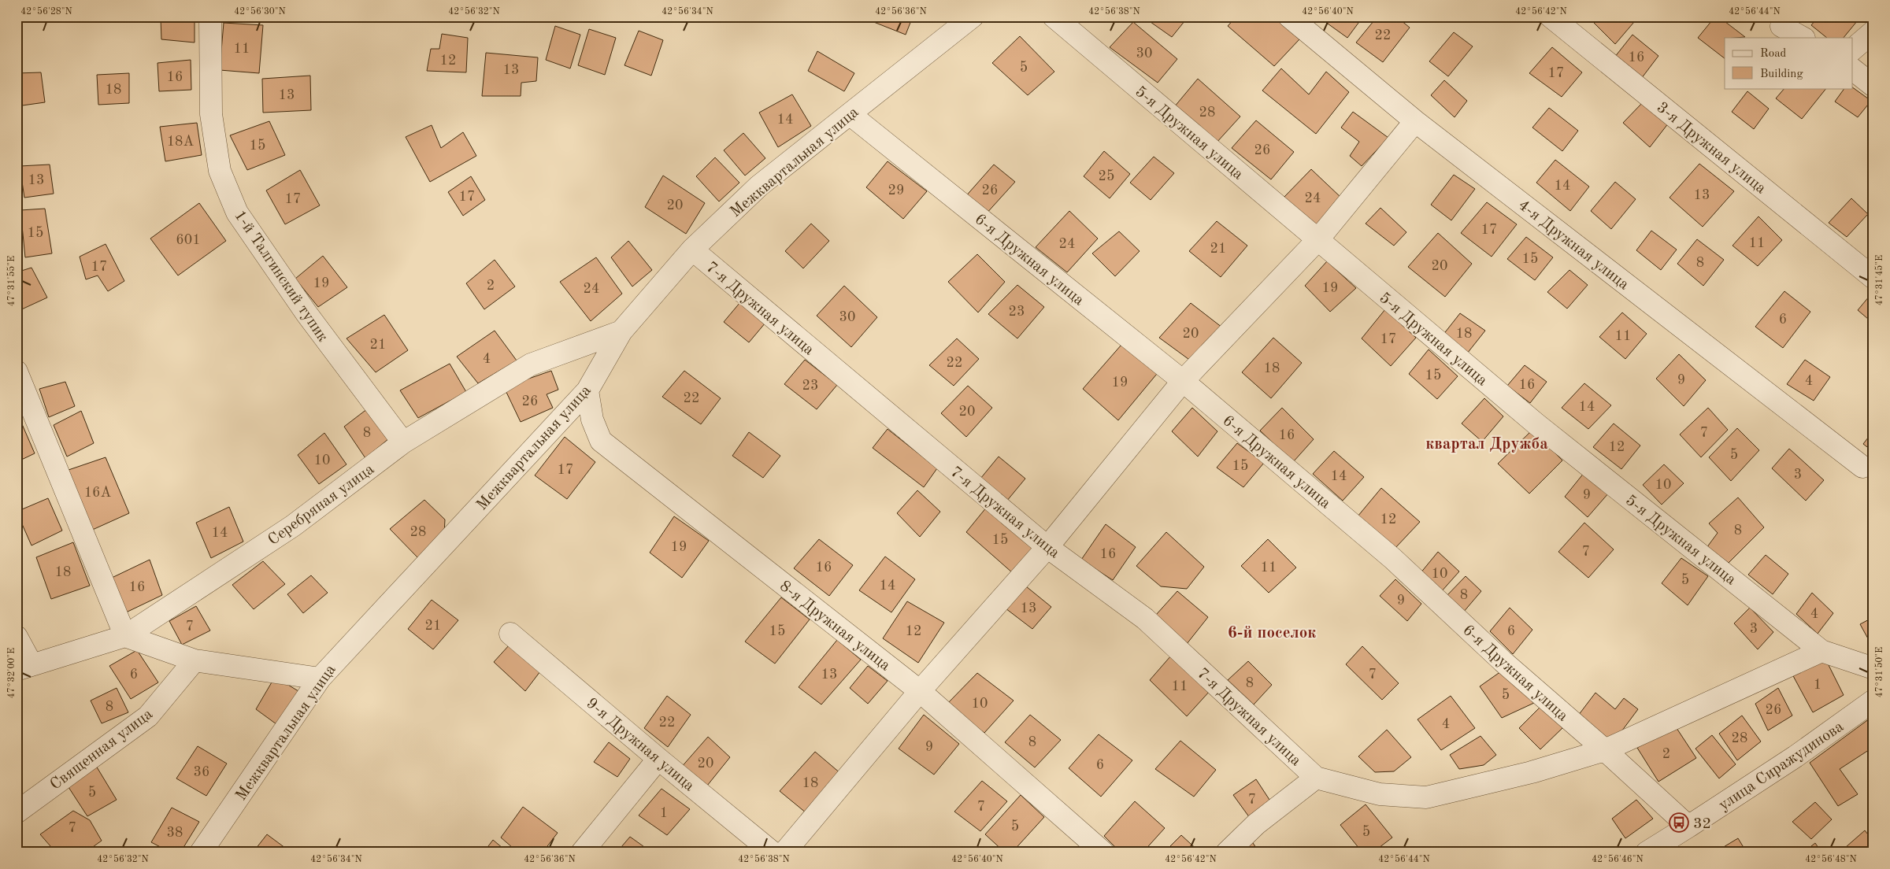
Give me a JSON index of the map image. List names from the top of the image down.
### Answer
{
  "streets": {
    "street": [
      "5-я Дружная улица",
      "3-я Дружная улица",
      "Межквартальная улица",
      "4-я Дружная улица",
      "6-я Дружная улица",
      "1-й Талгинский тупик",
      "7-я Дружная улица",
      "Серебряная улица",
      "8-я Дружная улица",
      "9-я Дружная улица",
      "Священная улица",
      "улица Сиражудинова"
    ]
  },
  "crossings": [
    ["Межквартальная улица", "6-я Дружная улица"],
    ["Межквартальная улица", "7-я Дружная улица"],
    ["Межквартальная улица", "Серебряная улица"],
    ["Межквартальная улица", "8-я Дружная улица"],
    ["6-я Дружная улица", "улица Сиражудинова"],
    ["1-й Талгинский тупик", "Серебряная улица"]
  ],
  "districts": ["квартал Дружба", "6-й поселок"],
  "places": {
    "bus stop": ["32"]
  },
  "house_numbers": [
    "22",
    "11",
    "30",
    "16",
    "12",
    "5",
    "13",
    "17",
    "16",
    "18",
    "13",
    "28",
    "14",
    "18А",
    "15",
    "26",
    "25",
    "13",
    "14",
    "29",
    "26",
    "13",
    "17",
    "24",
    "17",
    "20",
    "17",
    "15",
    "601",
    "11",
    "24",
    "21",
    "15",
    "8",
    "20",
    "17",
    "19",
    "2",
    "19",
    "24",
    "23",
    "30",
    "6",
    "20",
    "18",
    "11",
    "17",
    "21",
    "4",
    "22",
    "18",
    "15",
    "9",
    "4",
    "19",
    "16",
    "23",
    "22",
    "26",
    "14",
    "20",
    "8",
    "7",
    "16",
    "12",
    "5",
    "10",
    "15",
    "17",
    "3",
    "14",
    "10",
    "16А",
    "9",
    "12",
    "8",
    "28",
    "14",
    "15",
    "19",
    "7",
    "16",
    "16",
    "11",
    "18",
    "10",
    "5",
    "14",
    "16",
    "8",
    "9",
    "13",
    "4",
    "21",
    "7",
    "3",
    "15",
    "12",
    "6",
    "6",
    "13",
    "7",
    "8",
    "1",
    "11",
    "5",
    "10",
    "8",
    "26",
    "22",
    "4",
    "28",
    "8",
    "9",
    "2",
    "20",
    "6",
    "36",
    "18",
    "5",
    "7",
    "7",
    "1",
    "5",
    "7",
    "5",
    "38"
  ],
  "legend": ["Road", "Building"],
  "coordinates": [
    "42°56'28\"N",
    "42°56'30\"N",
    "42°56'32\"N",
    "42°56'34\"N",
    "42°56'36\"N",
    "42°56'38\"N",
    "42°56'40\"N",
    "42°56'42\"N",
    "42°56'44\"N",
    "47°31'45\"E",
    "47°31'55\"E",
    "47°31'50\"E",
    "47°32'00\"E",
    "42°56'46\"N",
    "42°56'48\"N"
  ]
}
